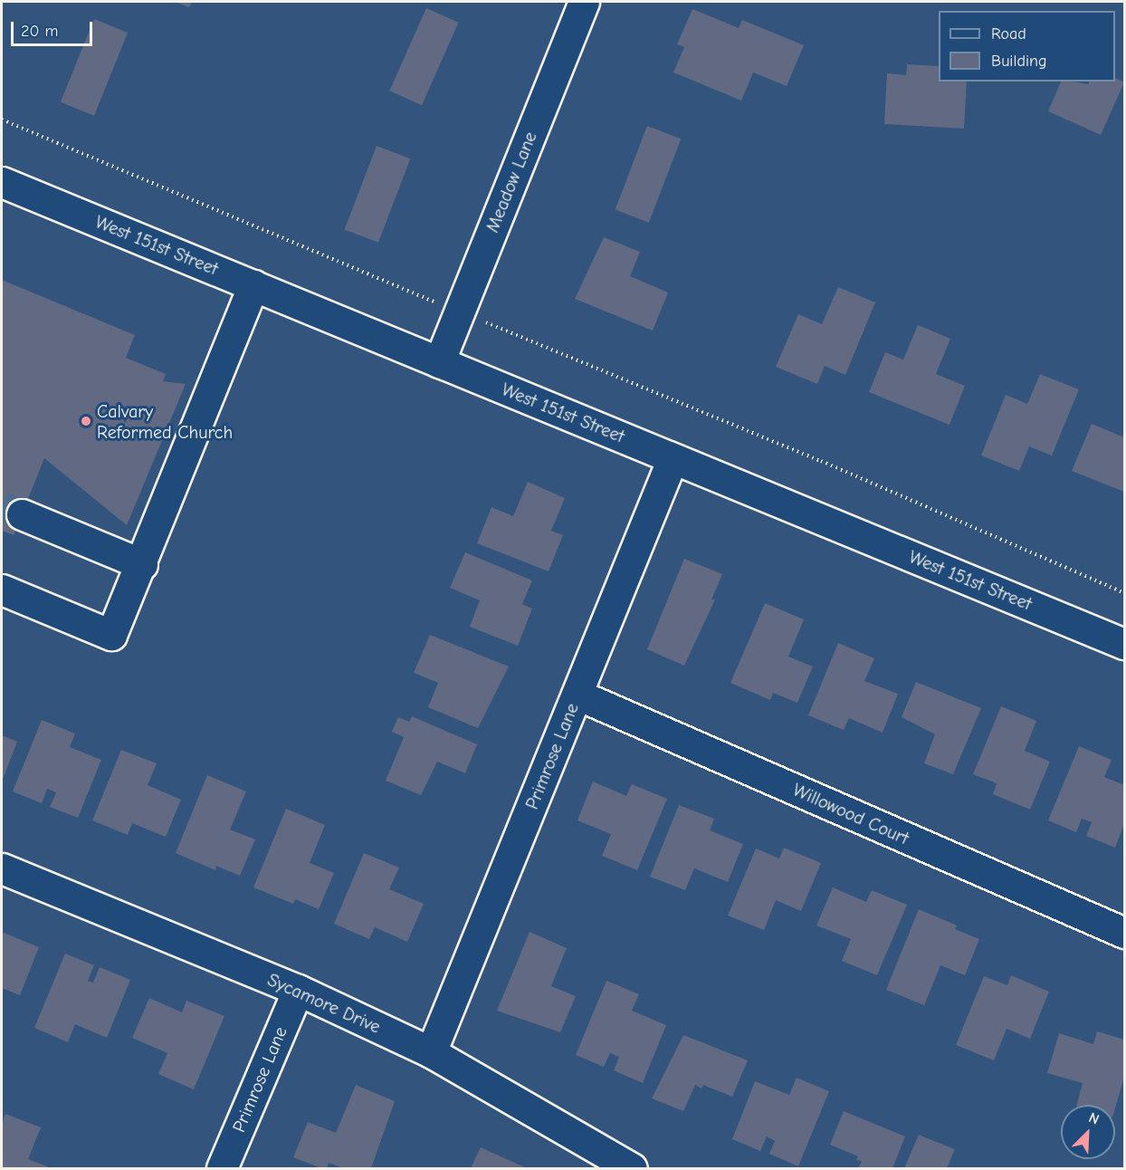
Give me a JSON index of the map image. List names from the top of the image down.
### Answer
{
  "streets": {
    "street": [
      "Meadow Lane",
      "West 151st Street",
      "Primrose Lane",
      "Willowood Court",
      "Sycamore Drive"
    ]
  },
  "crossings": [
    ["Meadow Lane", "West 151st Street"],
    ["West 151st Street", "Primrose Lane"],
    ["Primrose Lane", "Willowood Court"],
    ["Primrose Lane", "Sycamore Drive"]
  ],
  "places": ["Calvary Reformed Church"],
  "legend": ["Road", "Building"],
  "scale_bar": "20 m",
  "north": "top right"
}
